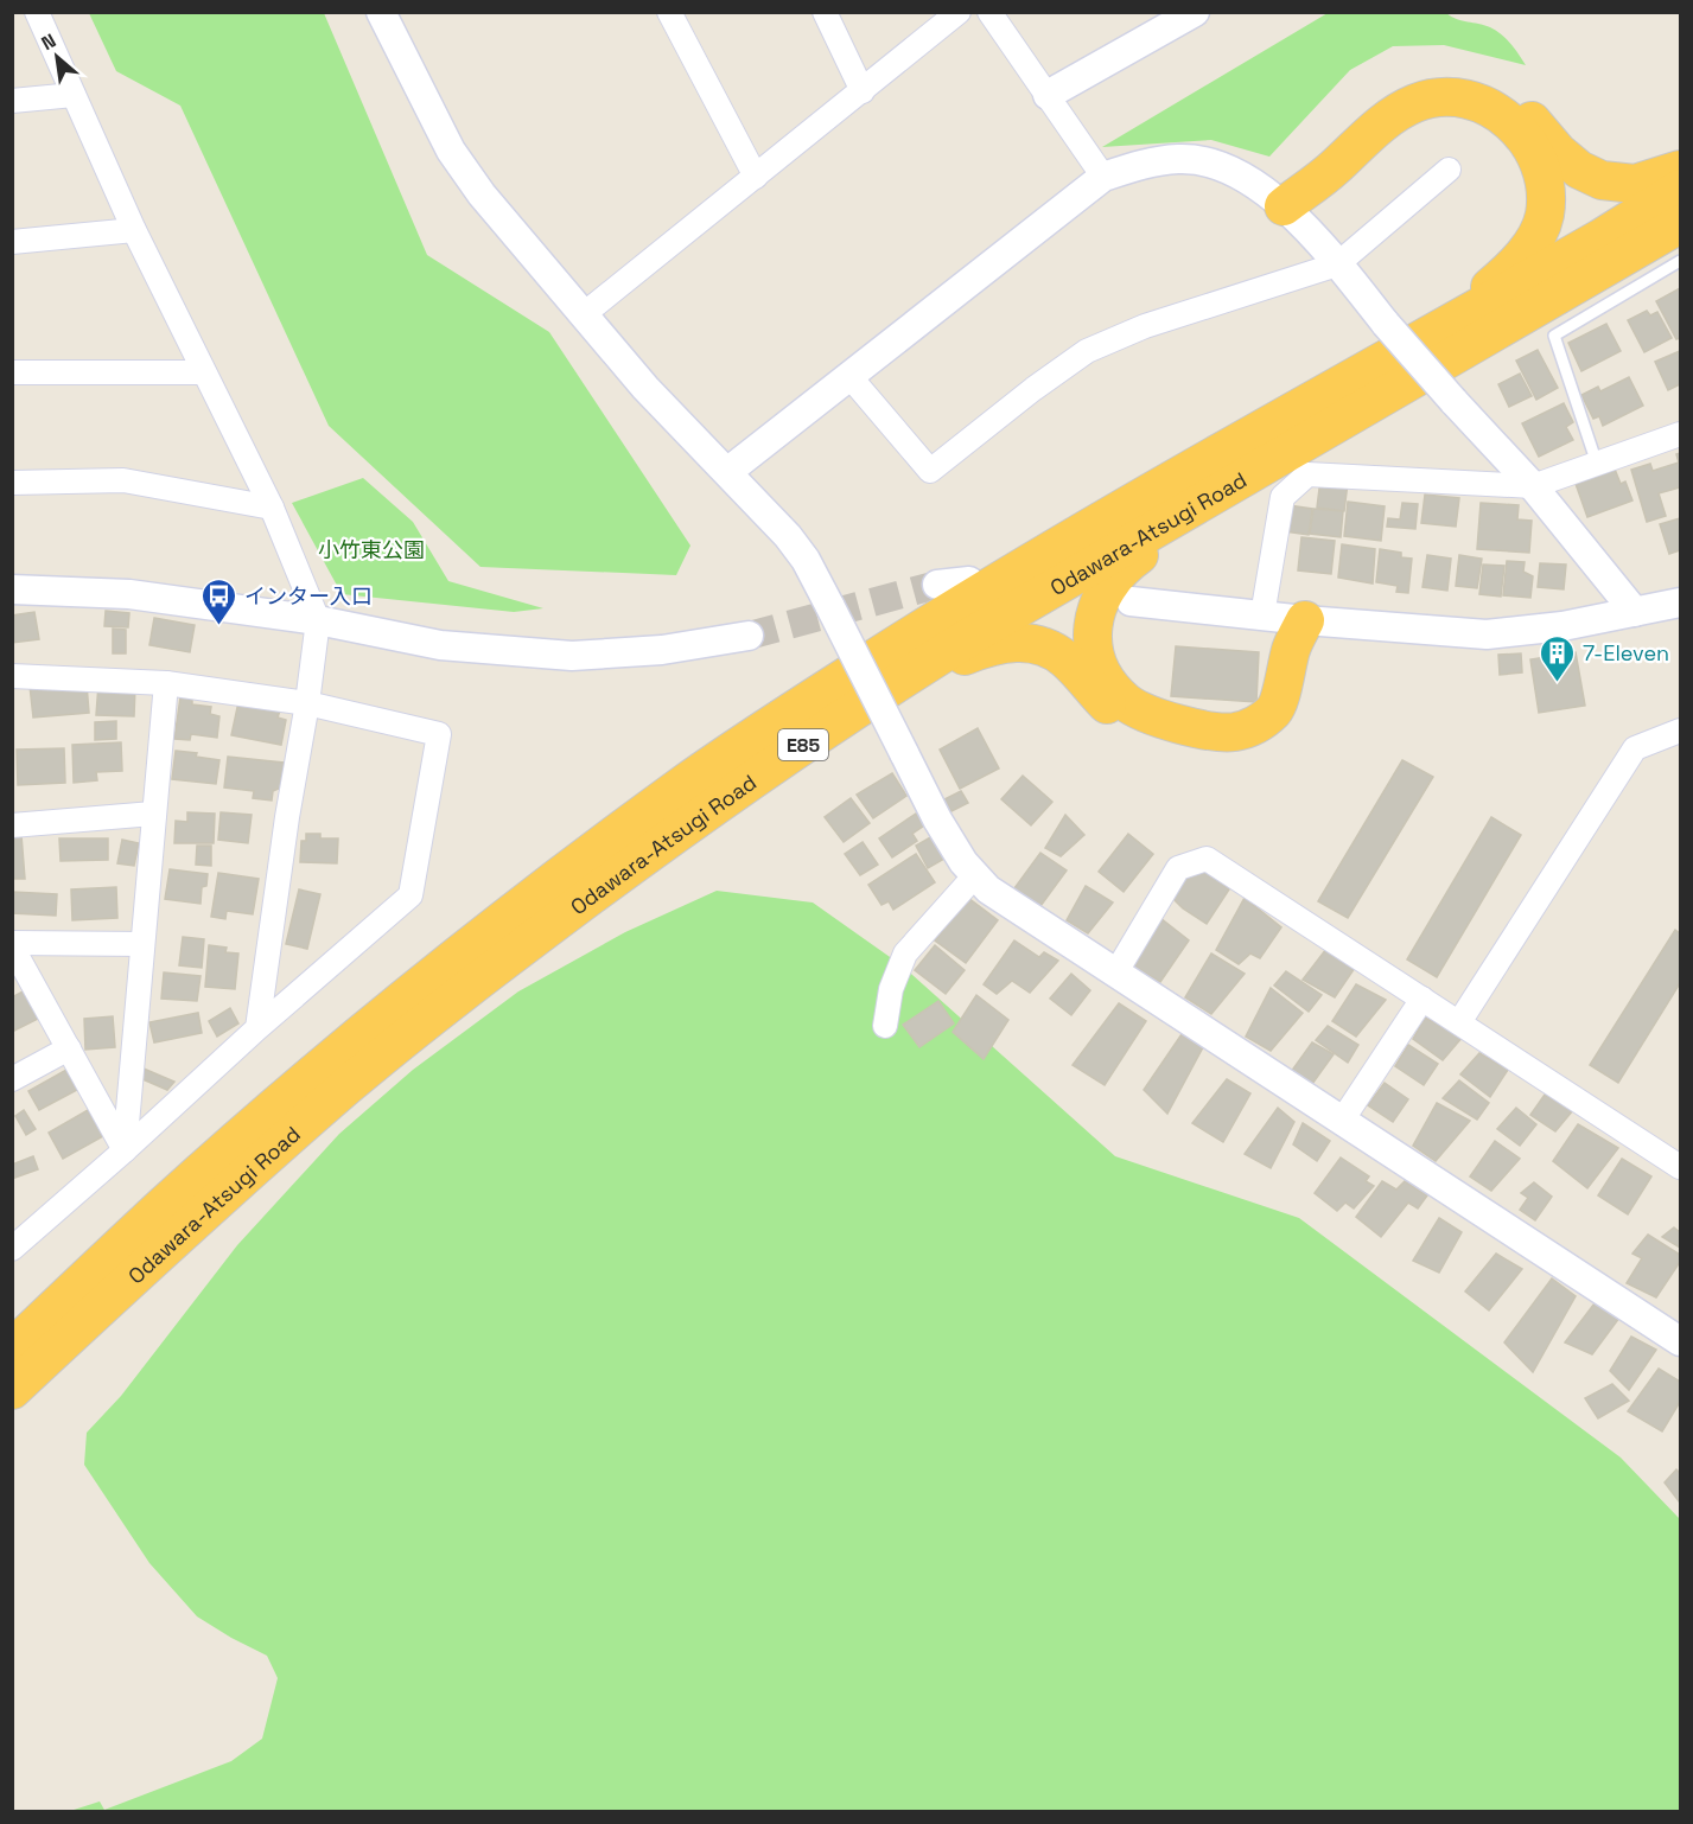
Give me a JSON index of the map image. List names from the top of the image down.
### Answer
{
  "streets": {
    "highway": ["Odawara-Atsugi Road", "E85"]
  },
  "parks": ["小竹東公園"],
  "places": {
    "bus stop": ["インター入口"],
    "building": ["7-Eleven"]
  },
  "north": "top left"
}
